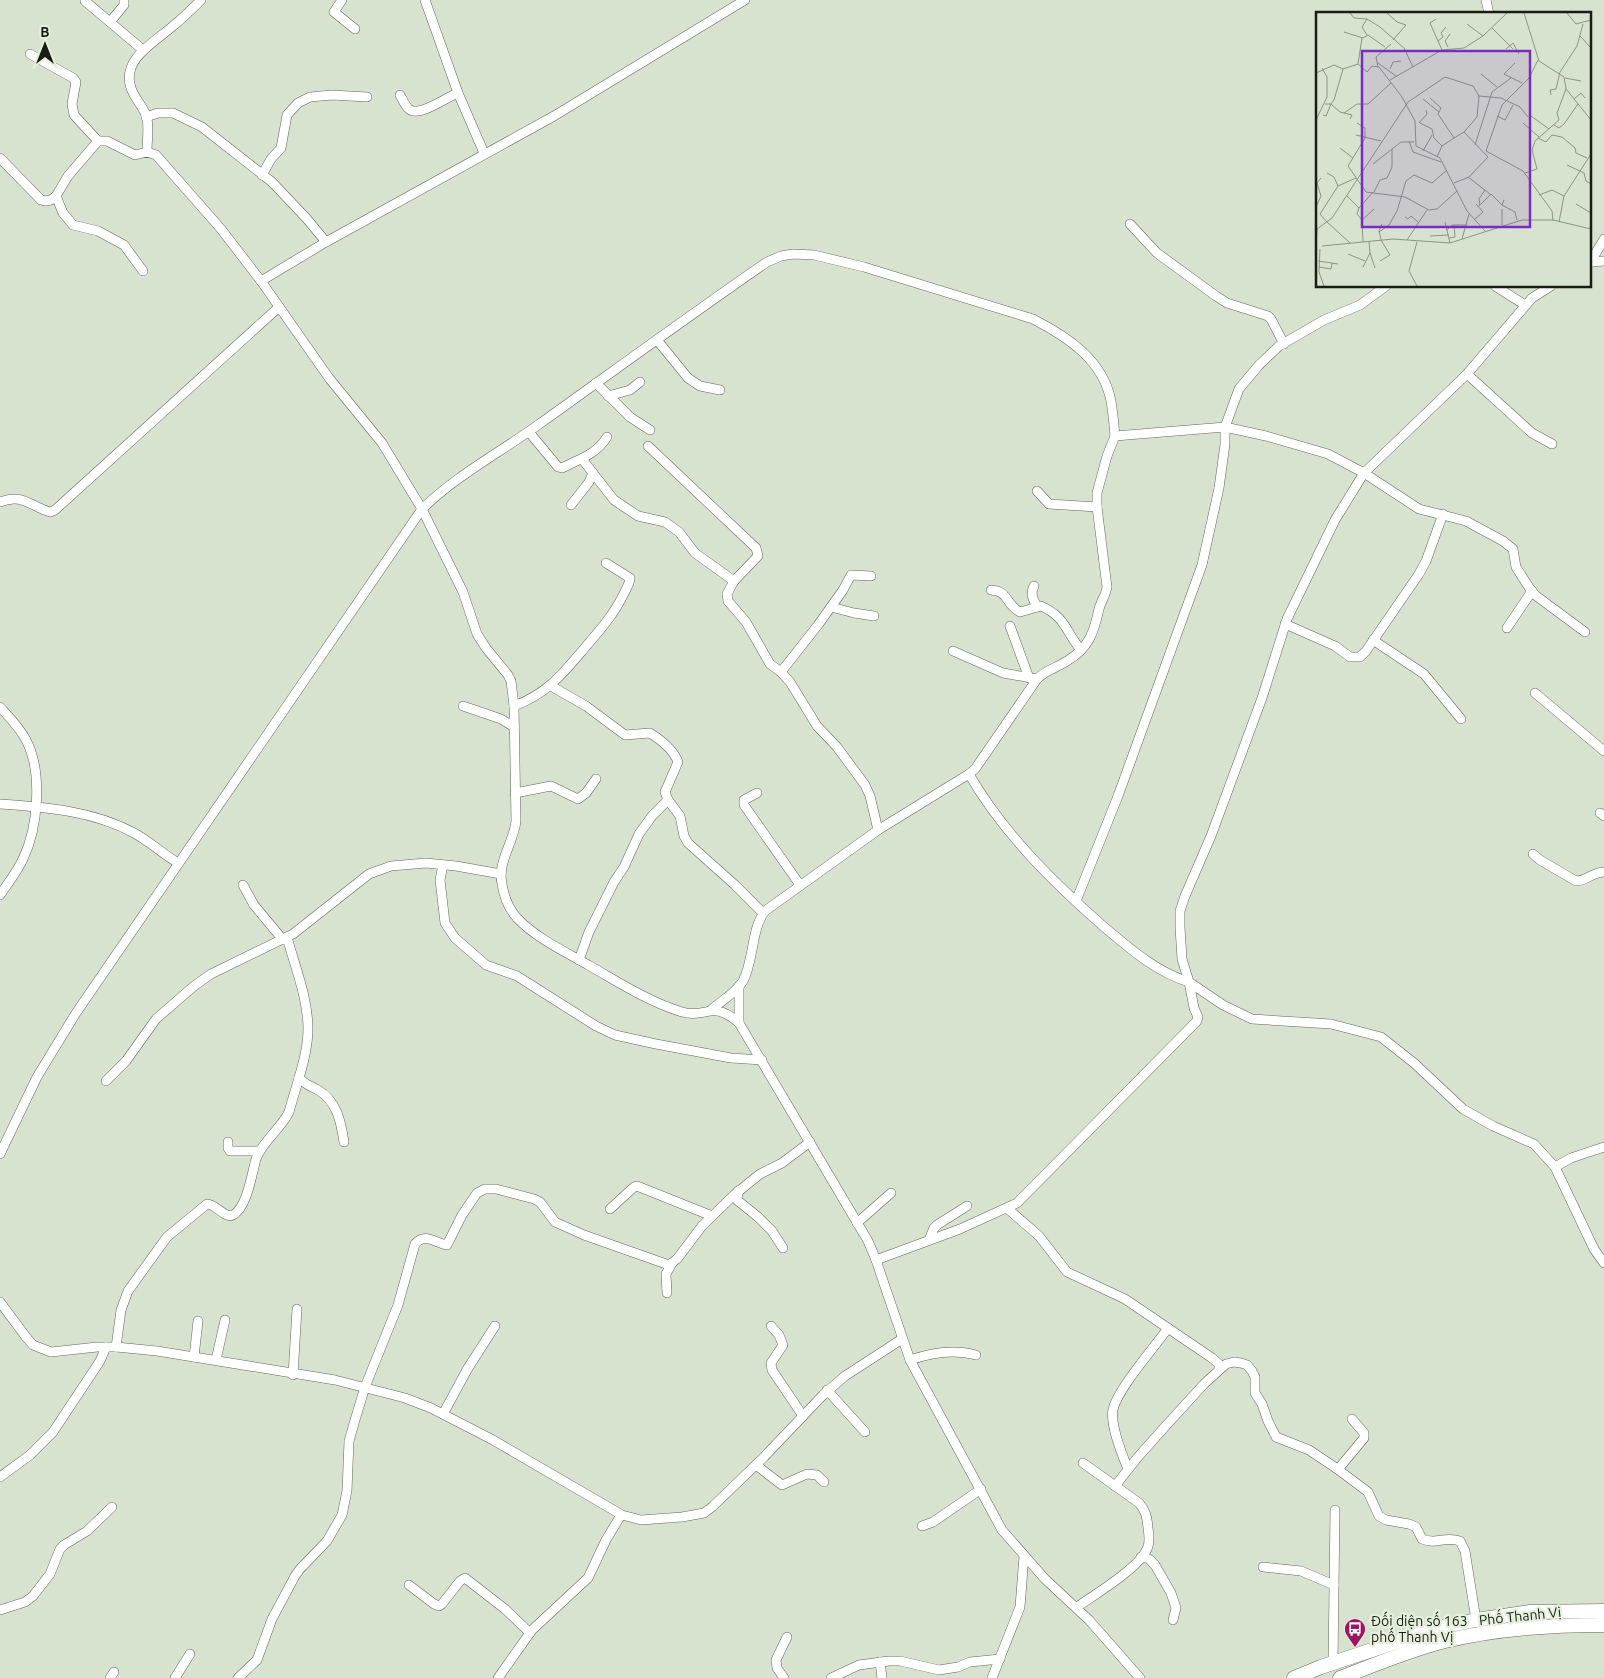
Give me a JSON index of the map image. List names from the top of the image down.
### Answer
{
  "streets": {
    "main road": ["Phố Thanh Vị"]
  },
  "places": {
    "bus stop": ["Đối diện số 163 phố Thanh Vị"]
  },
  "north": "top"
}
